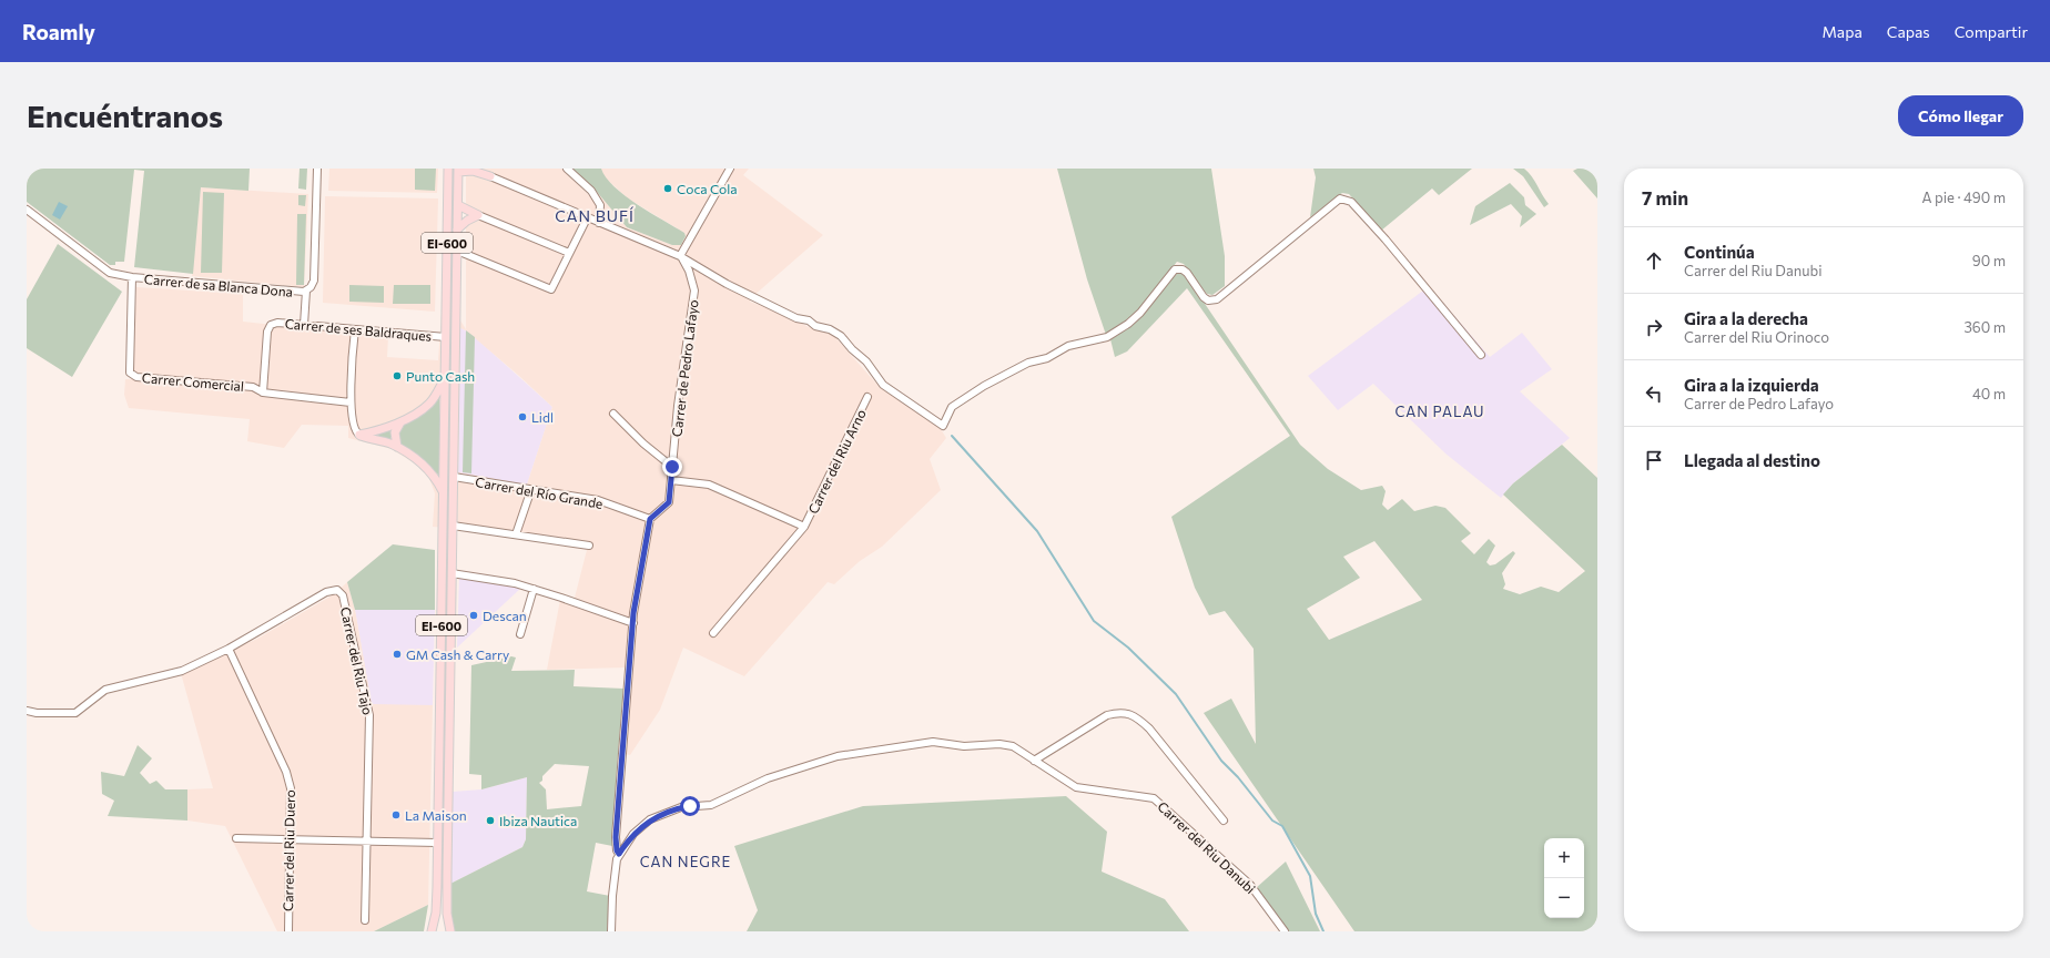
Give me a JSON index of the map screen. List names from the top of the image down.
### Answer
{
  "streets": {
    "main road": ["EI-600"],
    "street": [
      "Carrer de sa Blanca Dona",
      "Carrer de ses Baldraques",
      "Carrer de Pedro Lafayo",
      "Carrer Comercial",
      "Carrer del Riu Arno",
      "Carrer del Río Grande",
      "Carrer del Riu Tajo",
      "Carrer del Riu Danubi",
      "Carrer del Riu Duero"
    ]
  },
  "crossings": [
    ["EI-600", "Carrer de ses Baldraques"],
    ["EI-600", "Carrer del Río Grande"],
    ["Carrer de sa Blanca Dona", "Carrer Comercial"],
    ["Carrer de ses Baldraques", "Carrer Comercial"],
    ["Carrer de Pedro Lafayo", "Carrer del Riu Arno"],
    ["Carrer de Pedro Lafayo", "Carrer del Río Grande"],
    ["Carrer del Riu Tajo", "Carrer del Riu Duero"]
  ],
  "districts": ["CAN BUFÍ", "CAN PALAU", "CAN NEGRE"],
  "places": [
    "Coca Cola",
    "Punto Cash",
    "Lidl",
    "Descan",
    "GM Cash & Carry",
    "La Maison",
    "Ibiza Nautica"
  ],
  "page": {
    "header": "Roamly",
    "nav": ["Mapa", "Capas", "Compartir"],
    "buttons": "Cómo llegar",
    "title": "Encuéntranos",
    "heading": ["7 min", "A pie · 490 m"],
    "list": [
      ["Continúa", "Carrer del Riu Danubi", "90 m"],
      ["Gira a la derecha", "Carrer del Riu Orinoco", "360 m"],
      ["Gira a la izquierda", "Carrer de Pedro Lafayo", "40 m"],
      "Llegada al destino"
    ],
    "map_buttons": ["+", "−"]
  }
}
